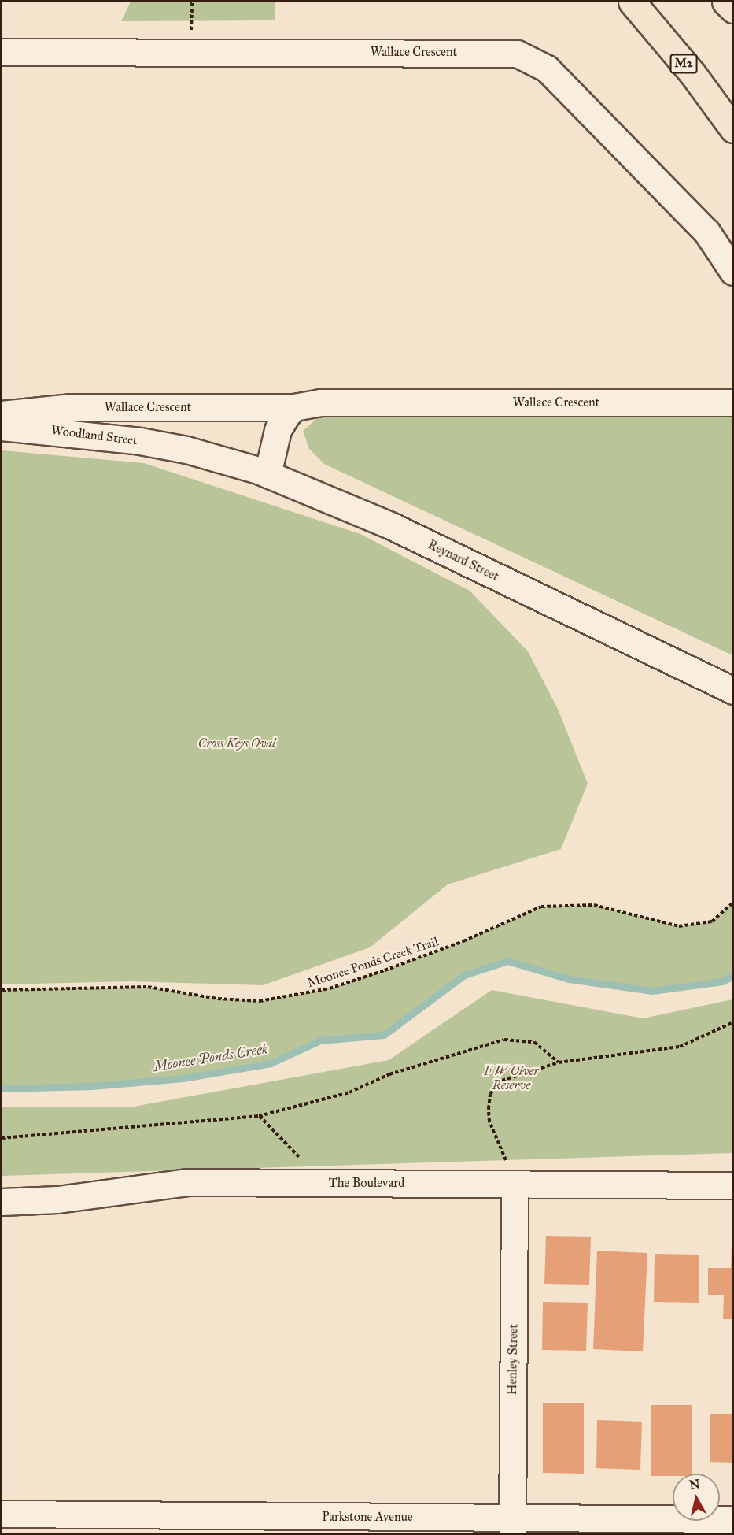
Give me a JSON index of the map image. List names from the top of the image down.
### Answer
{
  "streets": {
    "highway": ["M2"],
    "street": [
      "Wallace Crescent",
      "Woodland Street",
      "Reynard Street",
      "The Boulevard",
      "Henley Street",
      "Parkstone Avenue"
    ],
    "path": ["Moonee Ponds Creek Trail"]
  },
  "crossings": [
    ["Woodland Street", "Reynard Street"],
    ["The Boulevard", "Henley Street"],
    ["Henley Street", "Parkstone Avenue"]
  ],
  "water": ["Moonee Ponds Creek"],
  "parks": ["Cross Keys Oval", "F W Olver Reserve"],
  "north": "top"
}
